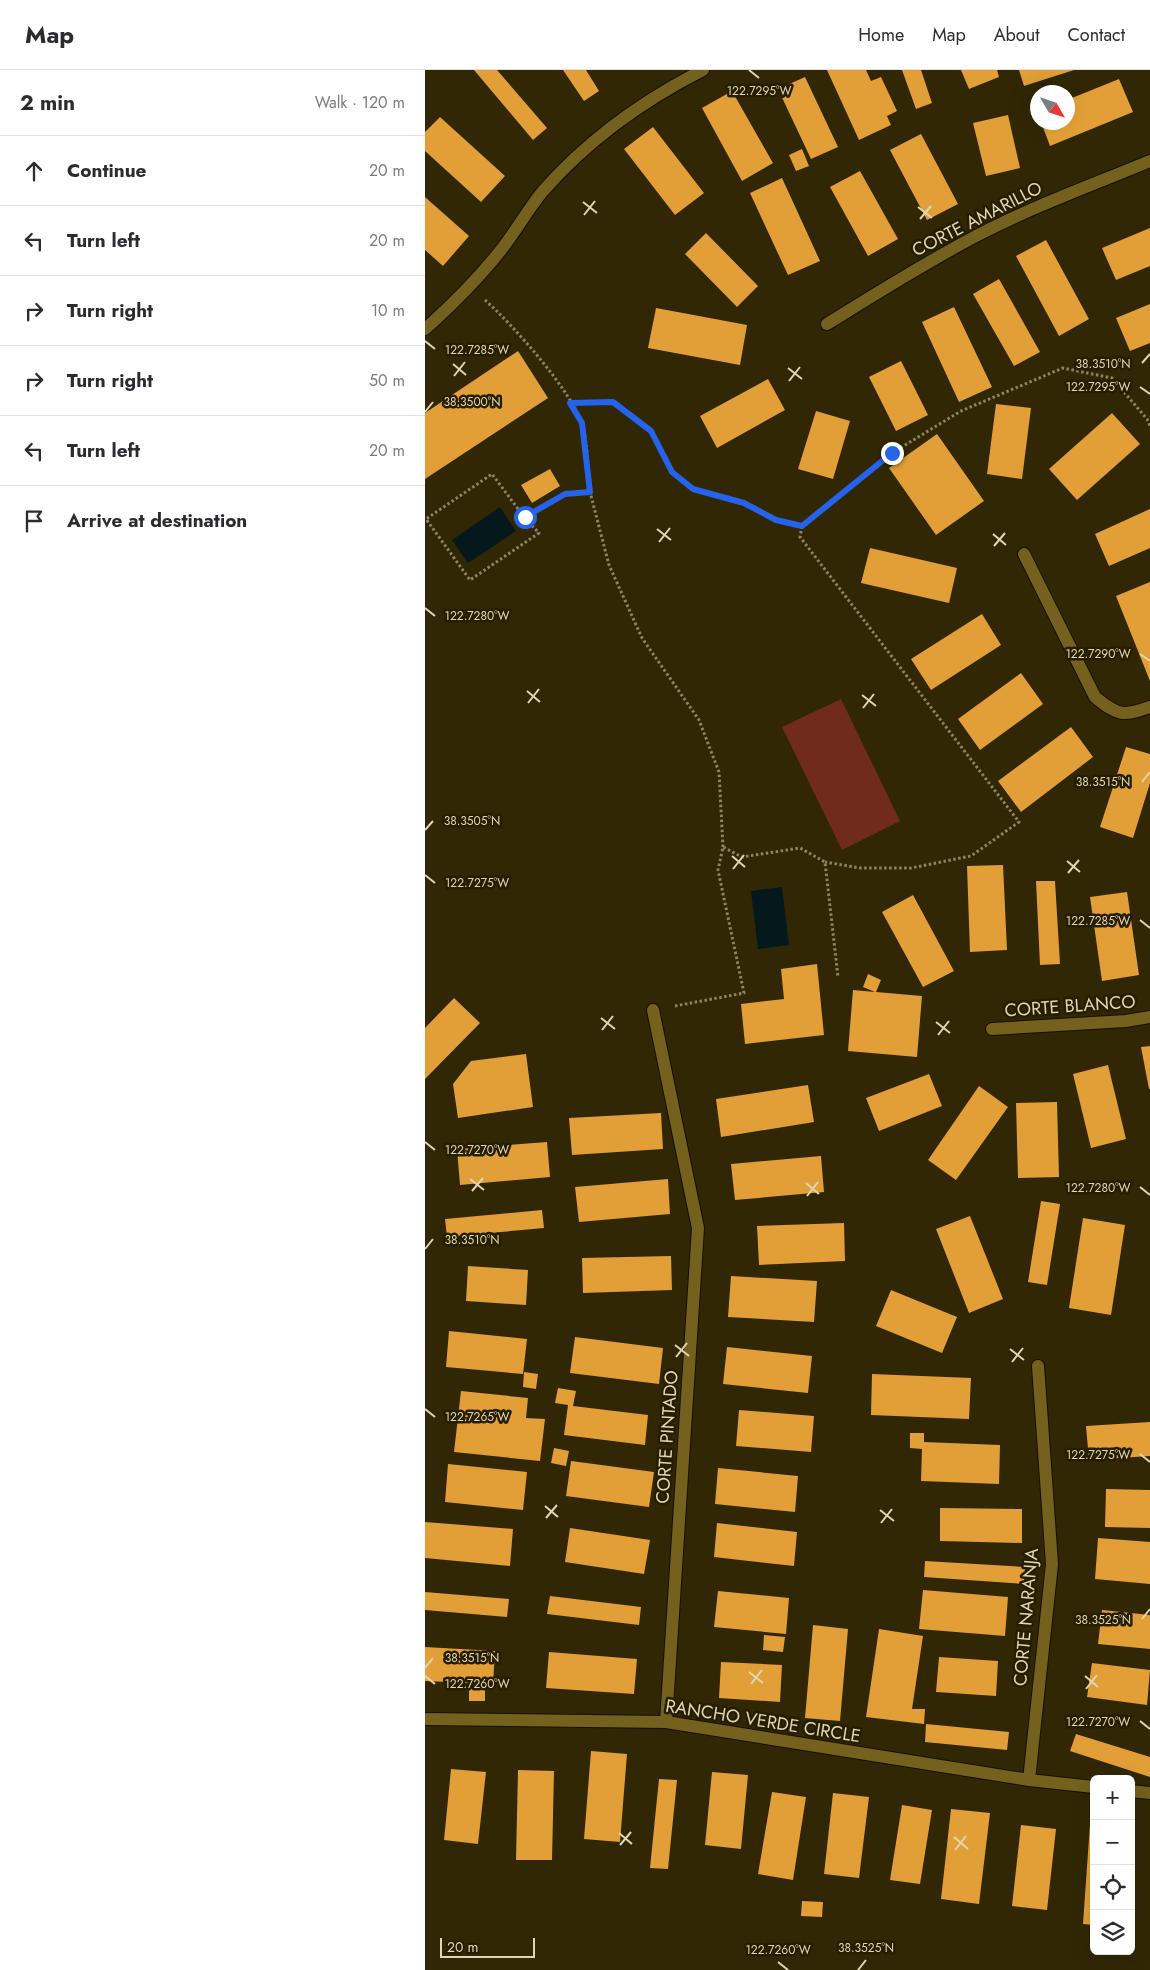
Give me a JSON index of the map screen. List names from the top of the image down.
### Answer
{
  "streets": {
    "street": [
      "CORTE AMARILLO",
      "CORTE BLANCO",
      "CORTE PINTADO",
      "CORTE NARANJA",
      "RANCHO VERDE CIRCLE"
    ]
  },
  "crossings": [
    ["CORTE PINTADO", "RANCHO VERDE CIRCLE"],
    ["CORTE NARANJA", "RANCHO VERDE CIRCLE"]
  ],
  "scale_bar": "20 m",
  "north": "bottom right",
  "page": {
    "header": "Map",
    "nav": [
      "Home",
      "Map",
      "About",
      "Contact"
    ],
    "heading": ["2 min", "Walk · 120 m"],
    "list": [
      ["Continue", "20 m"],
      ["Turn left", "20 m"],
      ["Turn right", "10 m"],
      ["Turn right", "50 m"],
      ["Turn left", "20 m"],
      "Arrive at destination"
    ],
    "map_buttons": ["+", "−"],
    "scale": "20 m"
  },
  "coordinates": [
    "122.7295°W",
    "122.7285°W",
    "38.3510°N",
    "38.3500°N",
    "122.7280°W",
    "122.7290°W",
    "38.3515°N",
    "38.3505°N",
    "122.7275°W",
    "122.7270°W",
    "122.7265°W",
    "38.3525°N",
    "122.7260°W"
  ]
}
